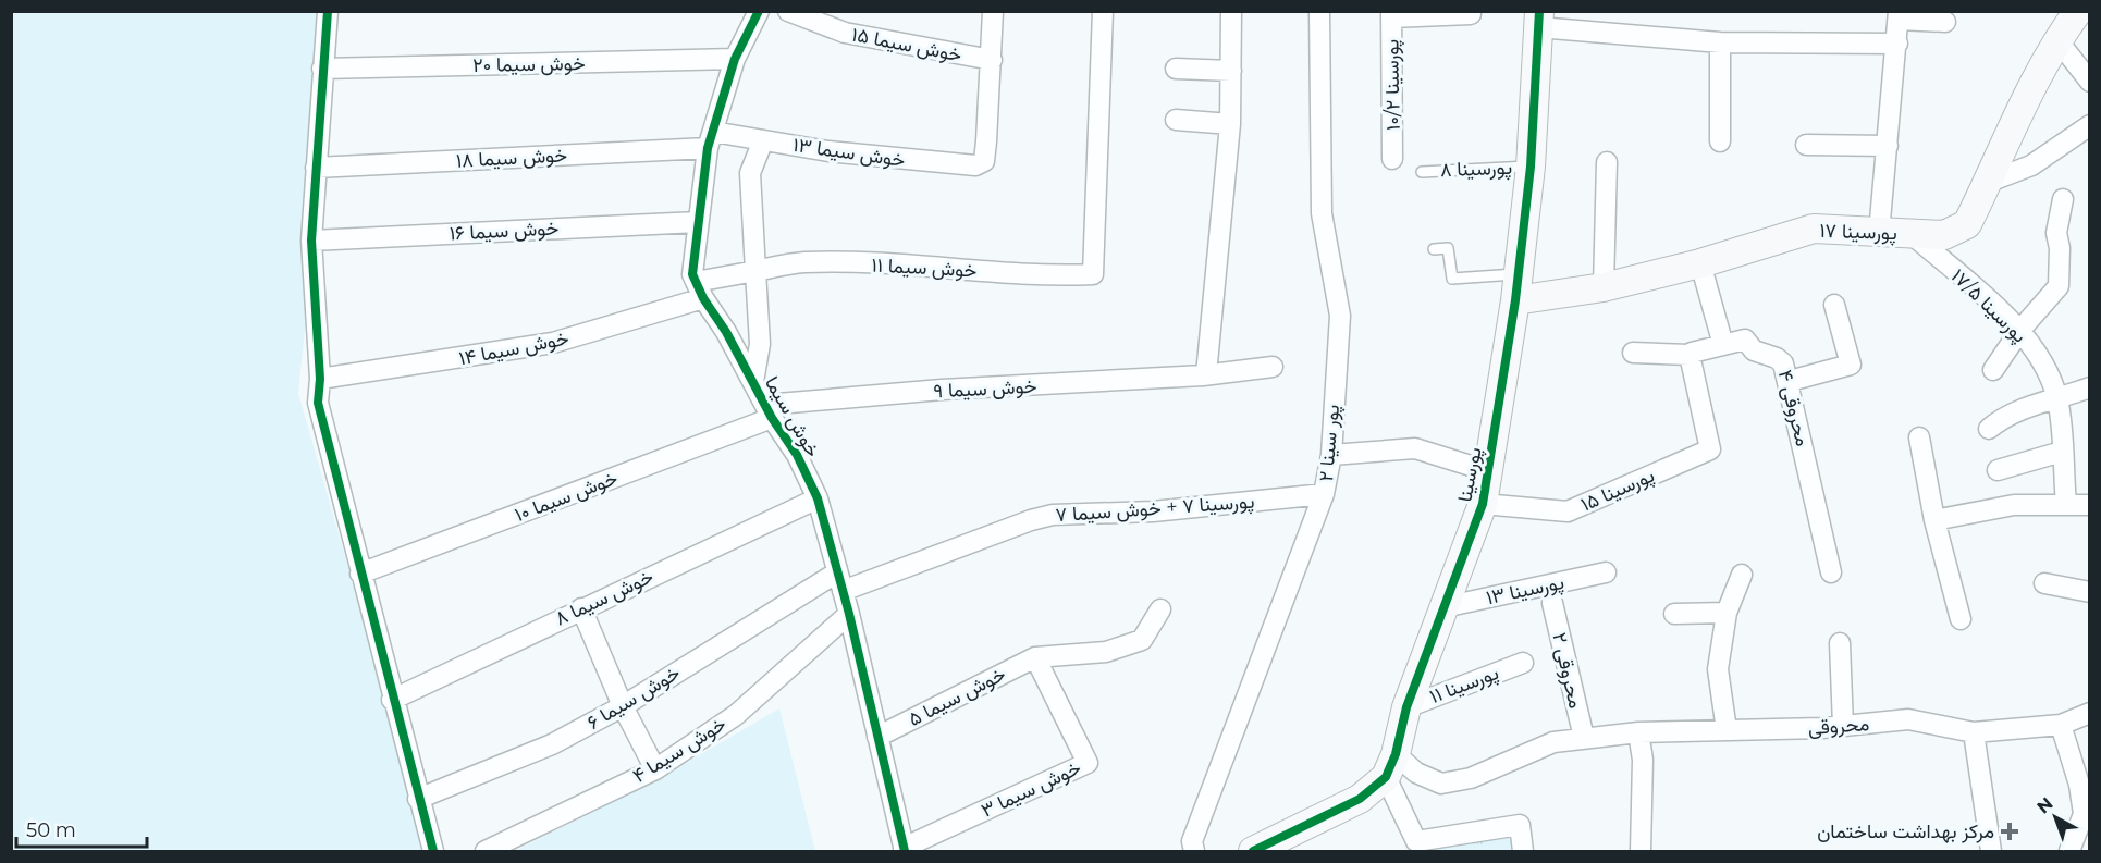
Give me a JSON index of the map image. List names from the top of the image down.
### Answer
{
  "streets": {
    "street": [
      "خوش سیما ۱۵",
      "خوش سیما ۲۰",
      "پورسینا ۱۰/۲",
      "خوش سیما ۱۳",
      "خوش سیما ۱۸",
      "خوش سیما ۱۶",
      "پورسینا ۱۷",
      "خوش سیما ۱۱",
      "پورسینا ۱۷/۵",
      "خوش سیما ۱۴",
      "خوش سیما ۹",
      "محروقی ۴",
      "خوش سیما",
      "پور سینا ۲",
      "پورسینا",
      "پورسینا ۱۵",
      "خوش سیما ۱۰",
      "پورسینا ۷ + خوش سیما ۷",
      "پورسینا ۱۳",
      "خوش سیما ۸",
      "محروقی ۲",
      "پورسینا ۱۱",
      "خوش سیما ۵",
      "خوش سیما ۶",
      "محروقی",
      "خوش سیما ۴",
      "خوش سیما ۳"
    ],
    "lane": ["پورسینا ۸"]
  },
  "crossings": [
    ["خوش سیما ۱۵", "خوش سیما ۱۳"],
    ["خوش سیما ۱۳", "خوش سیما ۱۸"],
    ["پورسینا ۸", "پورسینا"],
    ["پورسینا ۱۷", "پورسینا ۱۷/۵"],
    ["پورسینا ۱۷", "پورسینا"],
    ["خوش سیما ۱۱", "خوش سیما ۱۴"],
    ["خوش سیما ۱۱", "خوش سیما"],
    ["خوش سیما ۱۴", "خوش سیما"],
    ["خوش سیما ۹", "خوش سیما"],
    ["خوش سیما ۹", "خوش سیما ۱۰"],
    ["محروقی ۴", "پورسینا ۱۵"],
    ["خوش سیما", "خوش سیما ۱۰"],
    ["خوش سیما", "پورسینا ۷ + خوش سیما ۷"],
    ["خوش سیما", "خوش سیما ۸"],
    ["خوش سیما", "خوش سیما ۵"],
    ["خوش سیما", "خوش سیما ۶"],
    ["خوش سیما", "خوش سیما ۴"],
    ["خوش سیما", "خوش سیما ۳"],
    ["پور سینا ۲", "پورسینا ۷ + خوش سیما ۷"],
    ["پورسینا", "پورسینا ۱۵"],
    ["پورسینا", "پورسینا ۱۳"],
    ["پورسینا", "پورسینا ۱۱"],
    ["پورسینا", "محروقی"],
    ["پورسینا ۷ + خوش سیما ۷", "خوش سیما ۶"],
    ["محروقی ۲", "محروقی"],
    ["خوش سیما ۵", "خوش سیما ۳"]
  ],
  "places": {
    "health": ["مرکز بهداشت ساختمان"]
  },
  "scale_bar": "50 m",
  "north": "top left"
}
